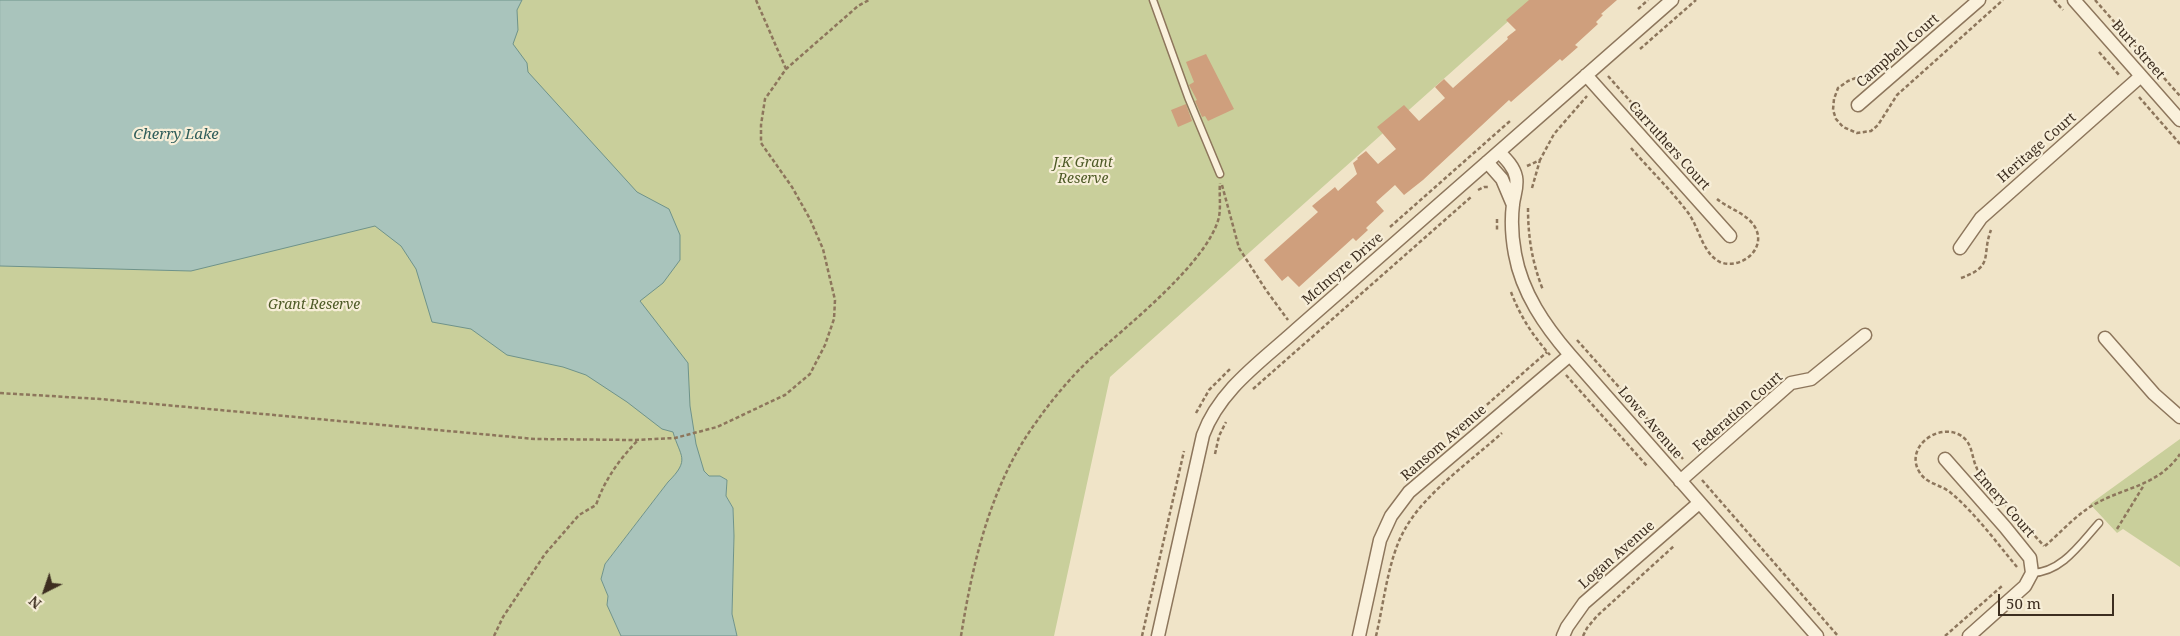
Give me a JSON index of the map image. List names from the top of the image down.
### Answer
{
  "streets": {
    "street": [
      "Burt Street",
      "Campbell Court",
      "Carruthers Court",
      "Heritage Court",
      "McIntyre Drive",
      "Federation Court",
      "Lowe Avenue",
      "Ransom Avenue",
      "Emery Court",
      "Logan Avenue"
    ]
  },
  "crossings": [
    ["Burt Street", "Heritage Court"],
    ["Carruthers Court", "McIntyre Drive"],
    ["McIntyre Drive", "Lowe Avenue"],
    ["Federation Court", "Lowe Avenue"],
    ["Lowe Avenue", "Ransom Avenue"],
    ["Lowe Avenue", "Logan Avenue"]
  ],
  "water": ["Cherry Lake"],
  "parks": ["J.K Grant Reserve", "Grant Reserve"],
  "scale_bar": "50 m",
  "north": "bottom left"
}
